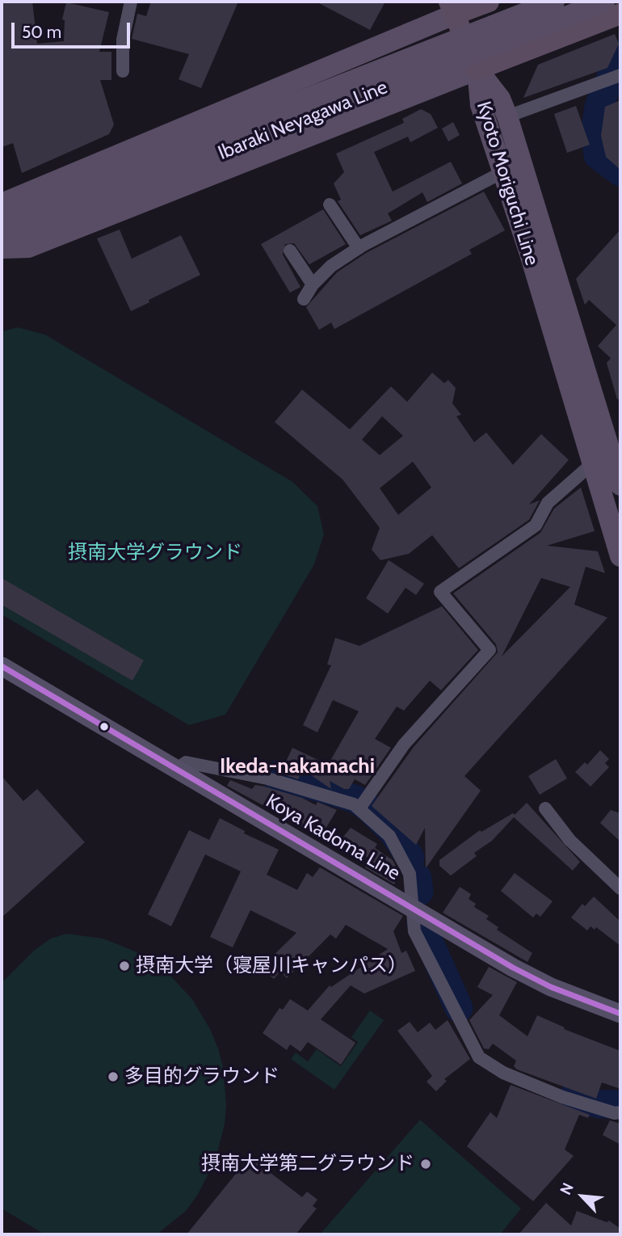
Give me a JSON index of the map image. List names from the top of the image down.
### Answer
{
  "streets": {
    "main road": ["Ibaraki Neyagawa Line", "Kyoto Moriguchi Line", "Koya Kadoma Line"]
  },
  "districts": ["Ikeda-nakamachi"],
  "parks": ["摂南大学グラウンド"],
  "places": ["摂南大学（寝屋川キャンパス）", "多目的グラウンド", "摂南大学第二グラウンド"],
  "scale_bar": "50 m",
  "north": "top left"
}
